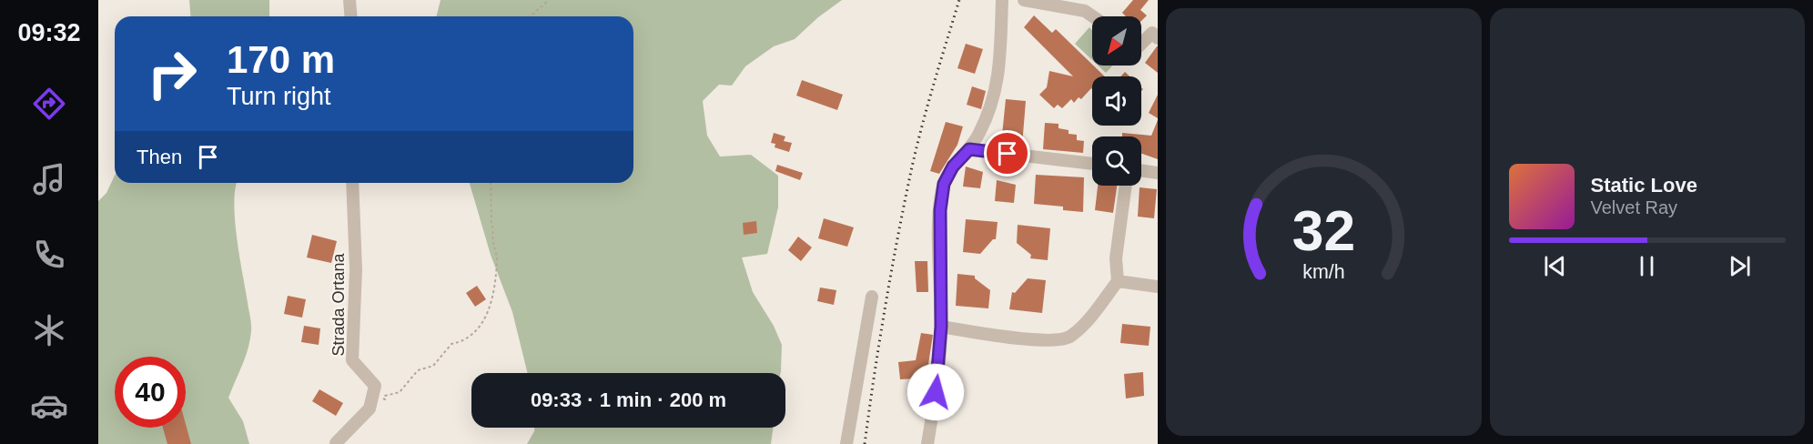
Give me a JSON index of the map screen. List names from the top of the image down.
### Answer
{
  "streets": {
    "street": ["Strada Ortana"]
  },
  "north": "bottom left",
  "page": {
    "tabs": "09:32",
    "turn": ["170 m", "Turn right"],
    "then": "Then",
    "song": ["Static Love", "Velvet Ray"],
    "limit": "40",
    "trip": "09:33 · 1 min · 200 m",
    "gauge": ["32", "km/h"]
  }
}
